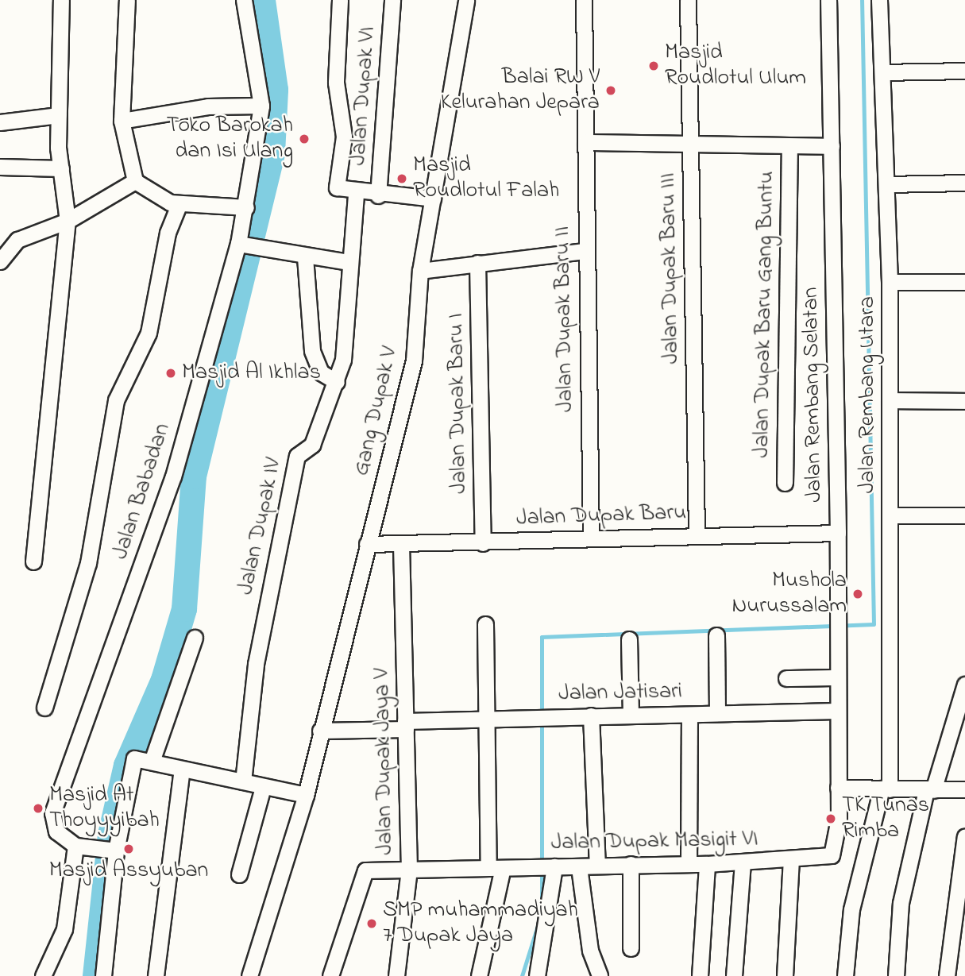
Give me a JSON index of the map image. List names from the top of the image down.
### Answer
{
  "streets": {
    "street": [
      "Jalan Dupak VI",
      "Jalan Dupak Baru III",
      "Jalan Dupak Baru Gang Buntu",
      "Jalan Dupak Baru II",
      "Jalan Rembang Selatan",
      "Jalan Rembang Utara",
      "Jalan Dupak Baru I",
      "Gang Dupak V",
      "Jalan Babadan",
      "Jalan Dupak Baru",
      "Jalan Dupak IV",
      "Jalan Jatisari",
      "Jalan Dupak Jaya V",
      "Jalan Dupak Masigit VI"
    ]
  },
  "crossings": [
    ["Jalan Dupak Baru III", "Jalan Dupak Baru"],
    ["Jalan Dupak Baru II", "Jalan Dupak Baru"],
    ["Jalan Rembang Selatan", "Jalan Dupak Baru"],
    ["Jalan Rembang Selatan", "Jalan Jatisari"],
    ["Jalan Rembang Selatan", "Jalan Dupak Masigit VI"],
    ["Jalan Dupak Baru I", "Jalan Dupak Baru"],
    ["Gang Dupak V", "Jalan Dupak Baru"],
    ["Gang Dupak V", "Jalan Jatisari"],
    ["Jalan Dupak Baru", "Jalan Dupak Jaya V"],
    ["Jalan Jatisari", "Jalan Dupak Jaya V"],
    ["Jalan Dupak Jaya V", "Jalan Dupak Masigit VI"]
  ],
  "places": [
    "Masjid Roudlotul Ulum",
    "Balai RW V Kelurahan Jepara",
    "Toko Barokah dan Isi Ulang",
    "Masjid Roudlotul Falah",
    "Masjid Al Ikhlas",
    "Mushola Nurussalam",
    "Masjid At Thoyyyibah",
    "TK Tunas Rimba",
    "Masjid Assyuban",
    "SMP muhammadiyah 7 Dupak Jaya"
  ]
}
